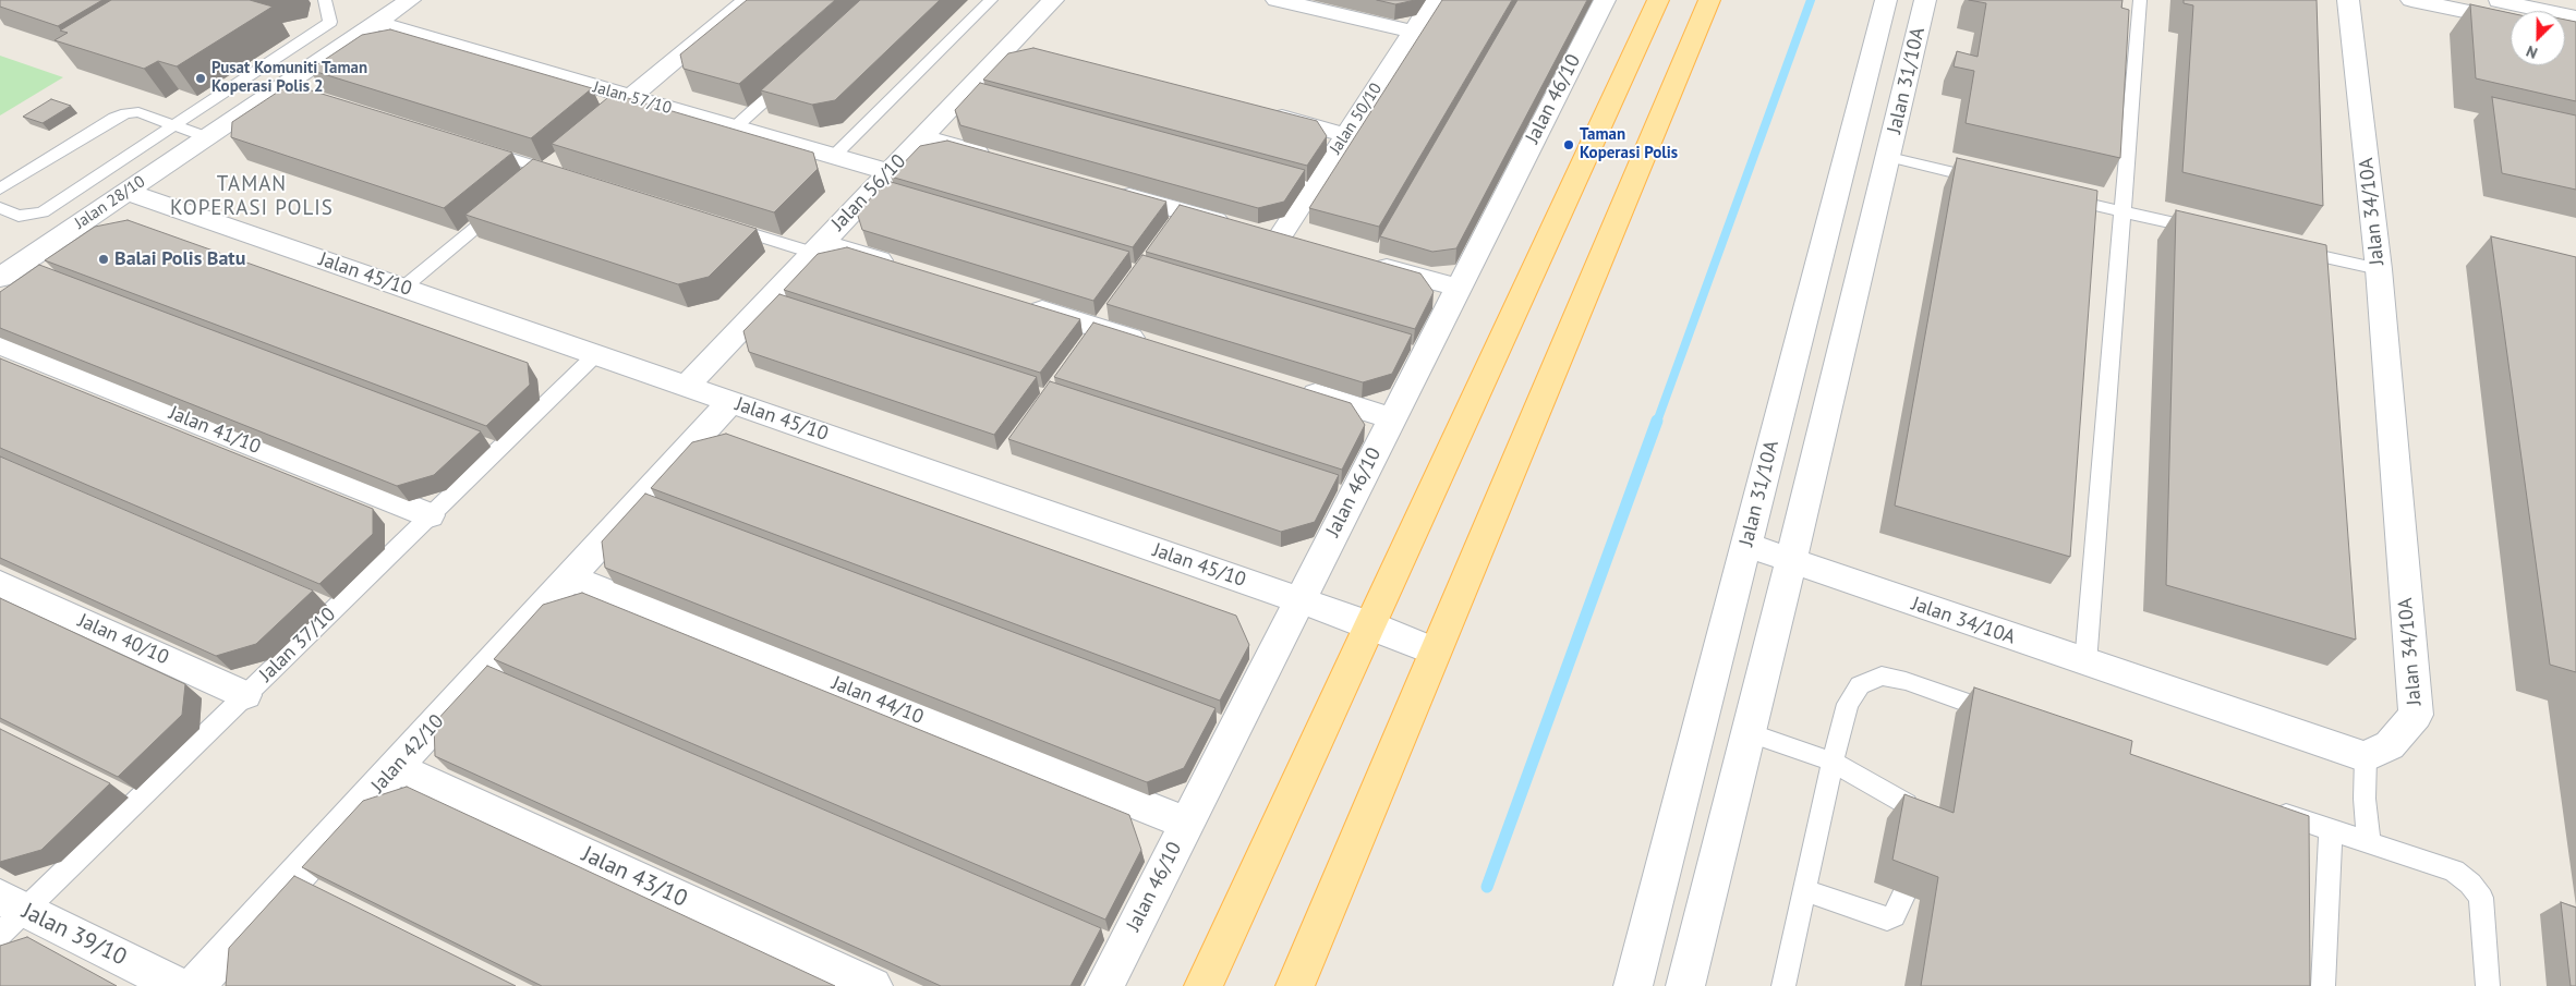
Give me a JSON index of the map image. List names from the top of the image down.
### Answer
{
  "streets": {
    "street": [
      "Jalan 31/10A",
      "Jalan 57/10",
      "Jalan 46/10",
      "Jalan 50/10",
      "Jalan 56/10",
      "Jalan 28/10",
      "Jalan 34/10A",
      "Jalan 45/10",
      "Jalan 41/10",
      "Jalan 40/10",
      "Jalan 44/10",
      "Jalan 42/10",
      "Jalan 43/10",
      "Jalan 39/10"
    ],
    "lane": ["Jalan 37/10"]
  },
  "crossings": [
    ["Jalan 31/10A", "Jalan 34/10A"],
    ["Jalan 57/10", "Jalan 56/10"],
    ["Jalan 57/10", "Jalan 28/10"],
    ["Jalan 46/10", "Jalan 45/10"],
    ["Jalan 46/10", "Jalan 44/10"],
    ["Jalan 56/10", "Jalan 45/10"],
    ["Jalan 28/10", "Jalan 45/10"],
    ["Jalan 45/10", "Jalan 37/10"],
    ["Jalan 45/10", "Jalan 42/10"],
    ["Jalan 41/10", "Jalan 37/10"],
    ["Jalan 40/10", "Jalan 37/10"],
    ["Jalan 37/10", "Jalan 39/10"],
    ["Jalan 44/10", "Jalan 42/10"],
    ["Jalan 42/10", "Jalan 43/10"]
  ],
  "districts": ["TAMAN KOPERASI POLIS"],
  "places": ["Pusat Komuniti Taman Koperasi Polis 2", "Taman Koperasi Polis", "Balai Polis Batu"],
  "north": "bottom left"
}
